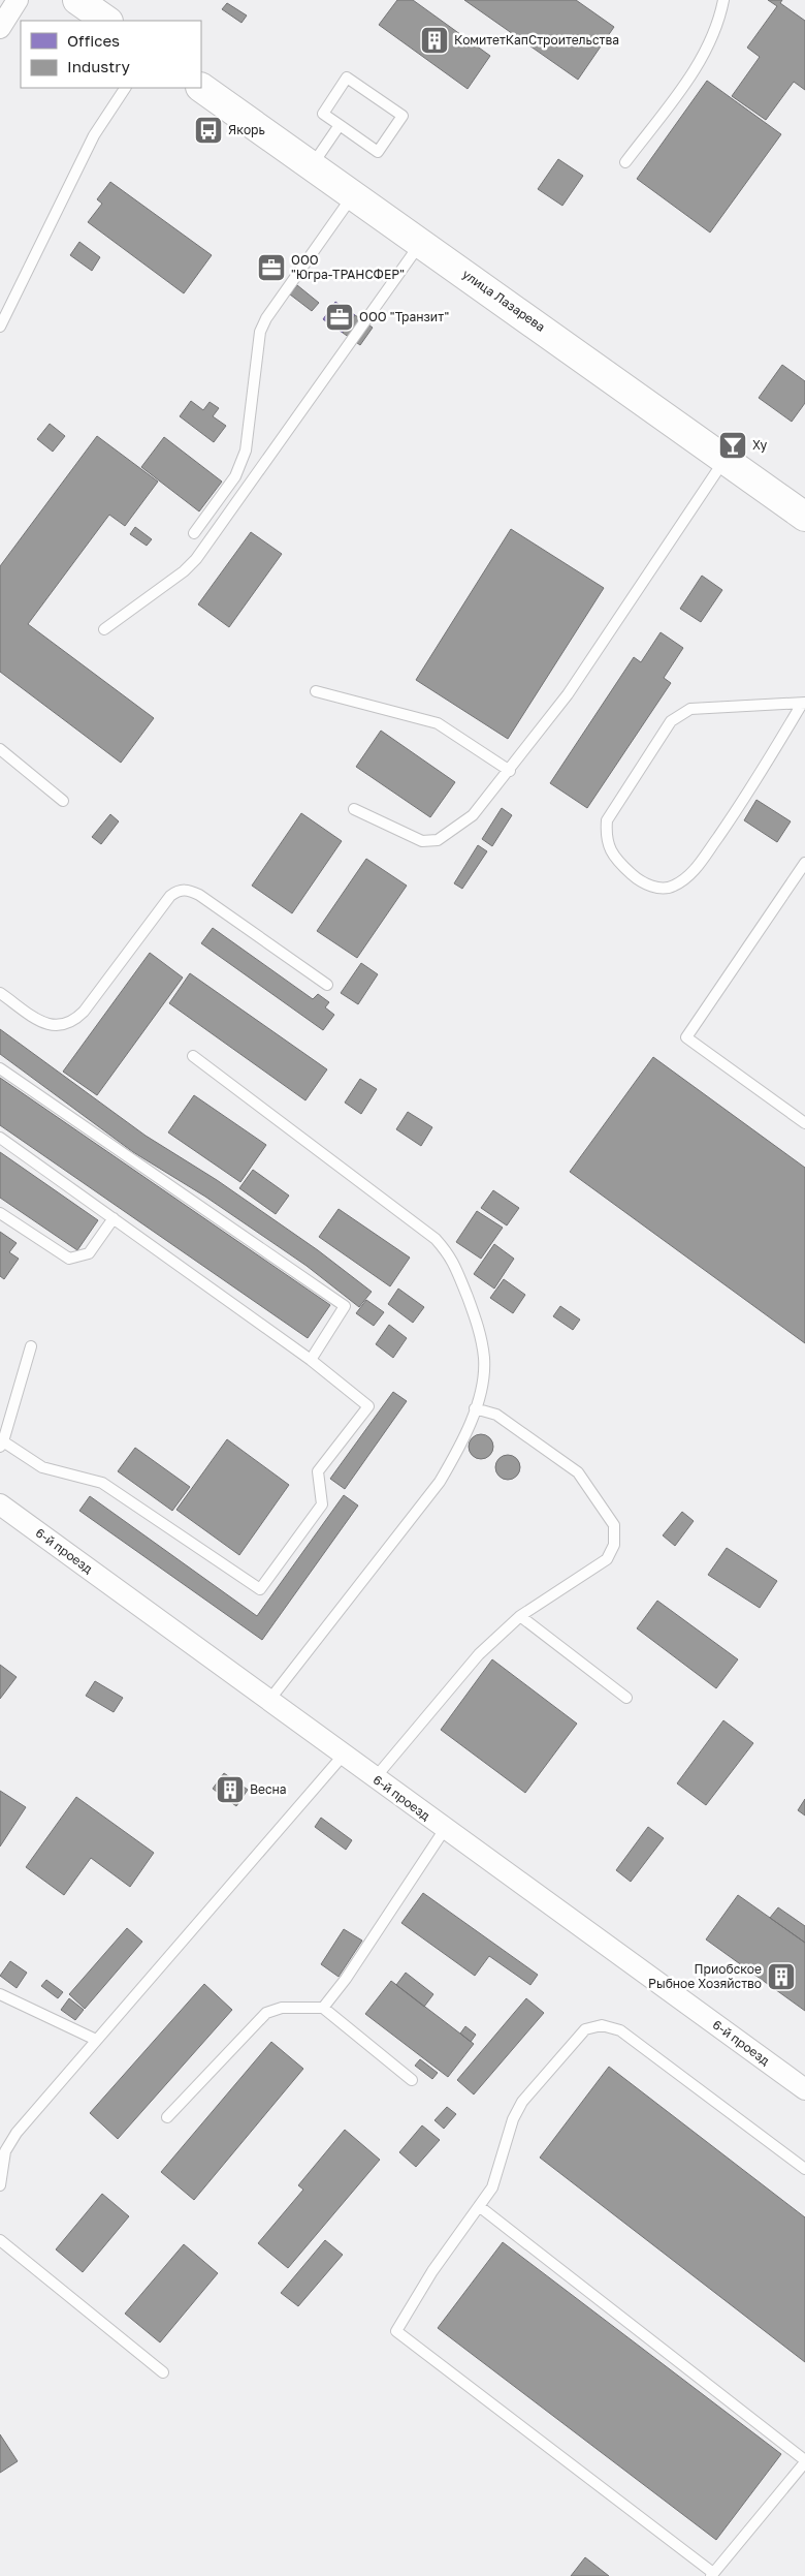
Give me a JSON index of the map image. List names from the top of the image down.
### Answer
{
  "streets": {
    "main road": ["улица Лазарева"],
    "street": ["6-й проезд"]
  },
  "places": {
    "building": ["КомитетКапСтроительства", "Весна", "Приобское Рыбное Хозяйство"],
    "bus stop": ["Якорь"],
    "office": ["ООО \"Югра-ТРАНСФЕР\"", "ООО \"Транзит\""],
    "bar": ["Xy"]
  },
  "legend": ["Offices", "Industry"]
}
